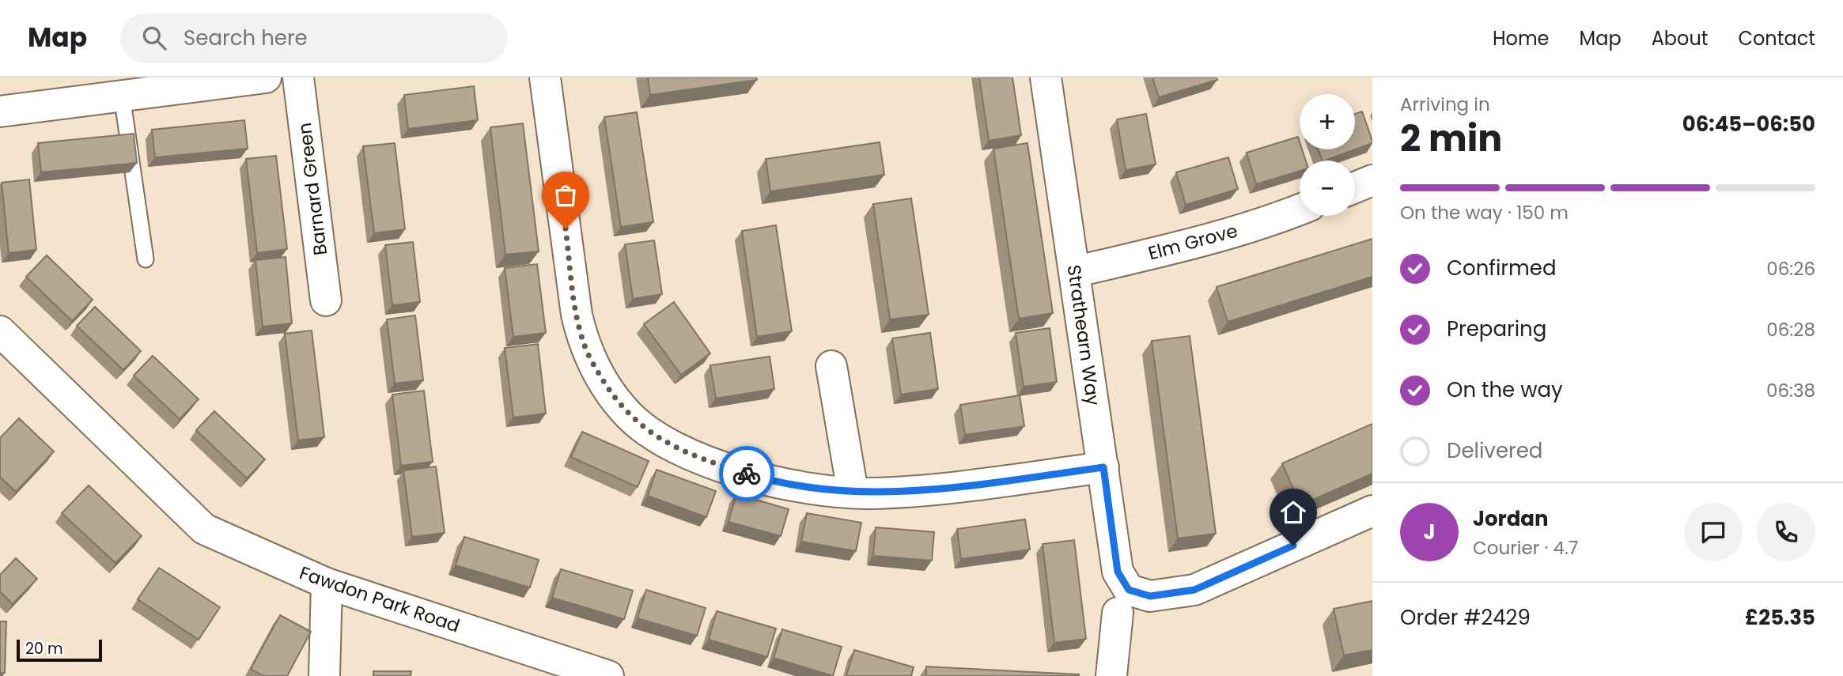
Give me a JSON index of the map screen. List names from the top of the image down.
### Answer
{
  "streets": {
    "street": [
      "Barnard Green",
      "Elm Grove",
      "Strathearn Way",
      "Fawdon Park Road"
    ]
  },
  "crossings": [
    ["Elm Grove", "Strathearn Way"]
  ],
  "scale_bar": "20 m",
  "page": {
    "header": "Map",
    "search": "Search here",
    "nav": [
      "Home",
      "Map",
      "About",
      "Contact"
    ],
    "heading": ["2 min", "Arriving in", "06:45–06:50"],
    "panel": [
      "Jordan",
      "Courier · 4.7",
      "Order #2429",
      "£25.35"
    ],
    "map_buttons": ["+", "−"],
    "bar": "On the way · 150 m",
    "list": [
      ["Confirmed", "06:26"],
      ["Preparing", "06:28"],
      ["On the way", "06:38"],
      "Delivered"
    ],
    "round": "J",
    "scale": "20 m"
  }
}
